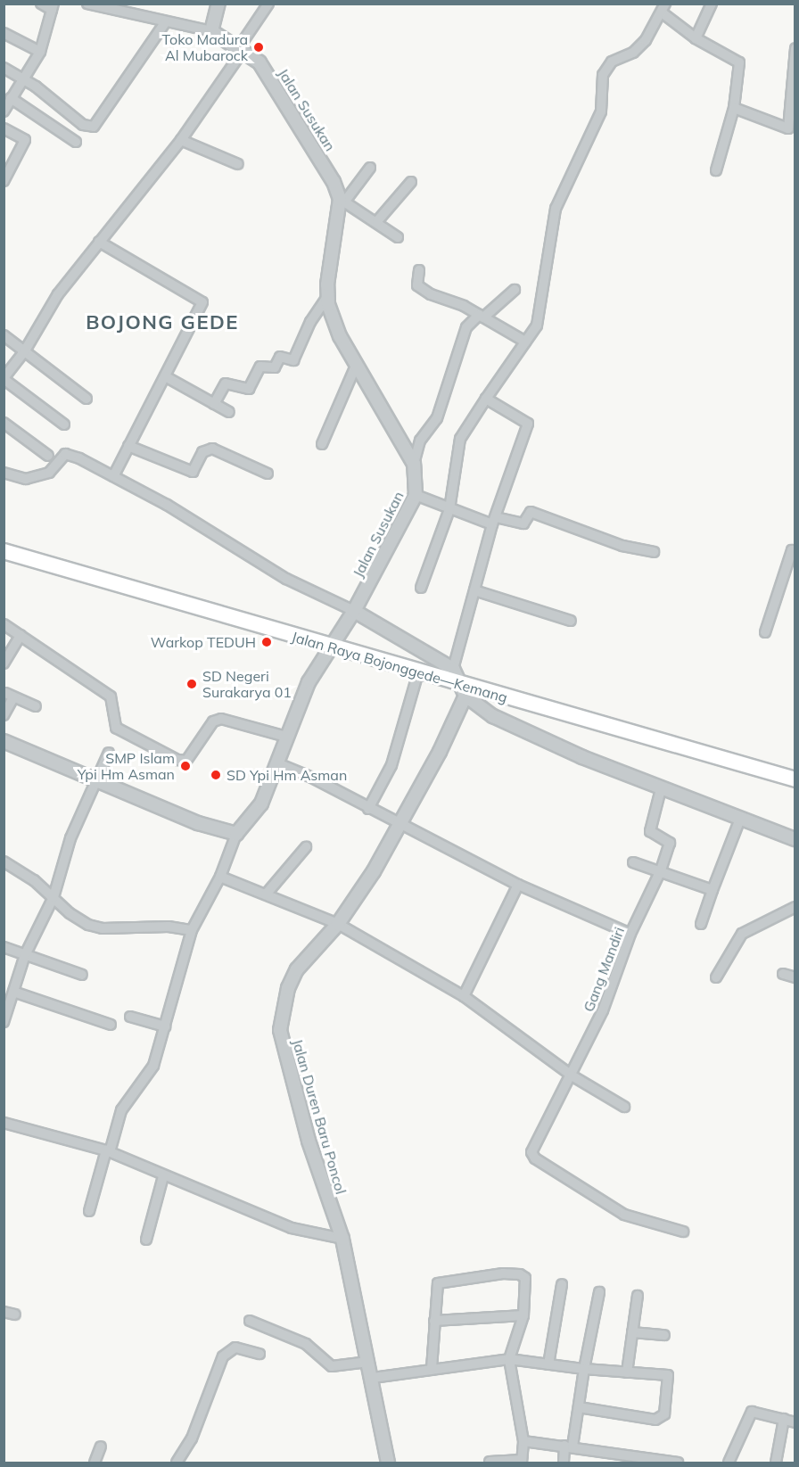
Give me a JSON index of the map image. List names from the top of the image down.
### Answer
{
  "streets": {
    "highway": ["Jalan Raya Bojonggede—Kemang"],
    "street": ["Jalan Susukan", "Gang Mandiri", "Jalan Duren Baru Poncol"]
  },
  "crossings": [
    ["Jalan Susukan", "Jalan Raya Bojonggede—Kemang"],
    ["Jalan Raya Bojonggede—Kemang", "Jalan Duren Baru Poncol"]
  ],
  "districts": ["BOJONG GEDE"],
  "places": [
    "Toko Madura Al Mubarock",
    "Warkop TEDUH",
    "SD Negeri Surakarya 01",
    "SMP Islam Ypi Hm Asman",
    "SD Ypi Hm Asman"
  ]
}
